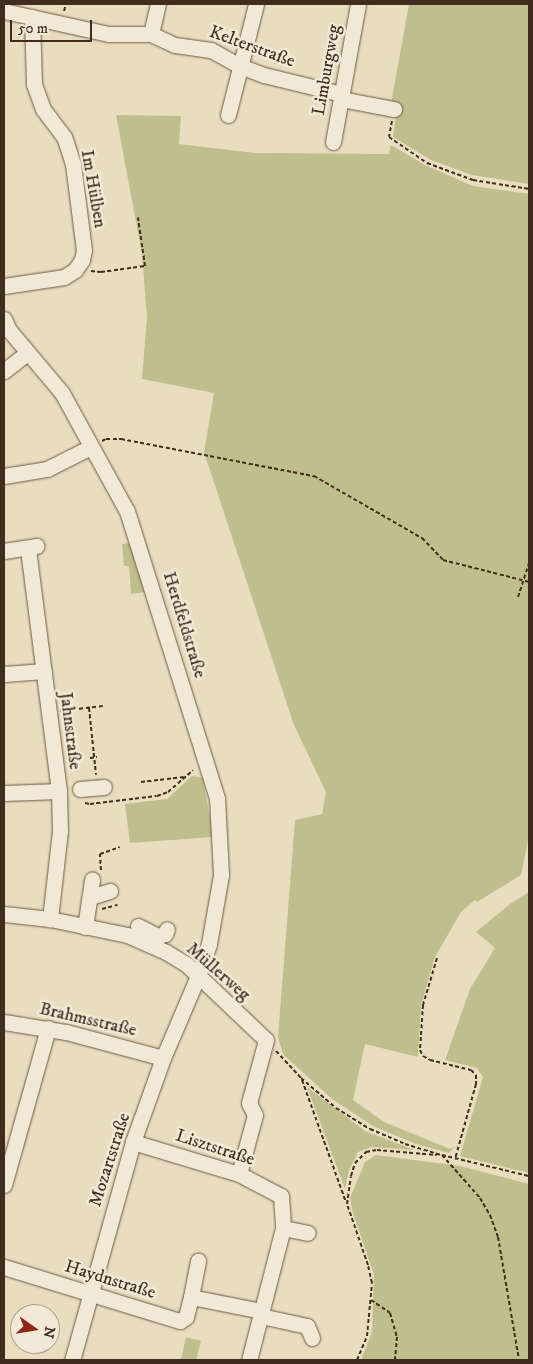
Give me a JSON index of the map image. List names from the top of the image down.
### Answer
{
  "streets": {
    "street": [
      "Kelterstraße",
      "Limburgweg",
      "Im Hülben",
      "Herdfeldstraße",
      "Jahnstraße",
      "Müllerweg",
      "Brahmsstraße",
      "Lisztstraße",
      "Mozartstraße",
      "Haydnstraße"
    ]
  },
  "crossings": [
    ["Kelterstraße", "Limburgweg"],
    ["Kelterstraße", "Im Hülben"],
    ["Herdfeldstraße", "Müllerweg"],
    ["Herdfeldstraße", "Mozartstraße"],
    ["Jahnstraße", "Müllerweg"],
    ["Müllerweg", "Mozartstraße"],
    ["Brahmsstraße", "Mozartstraße"],
    ["Lisztstraße", "Mozartstraße"],
    ["Mozartstraße", "Haydnstraße"]
  ],
  "scale_bar": "50 m",
  "north": "right"
}
